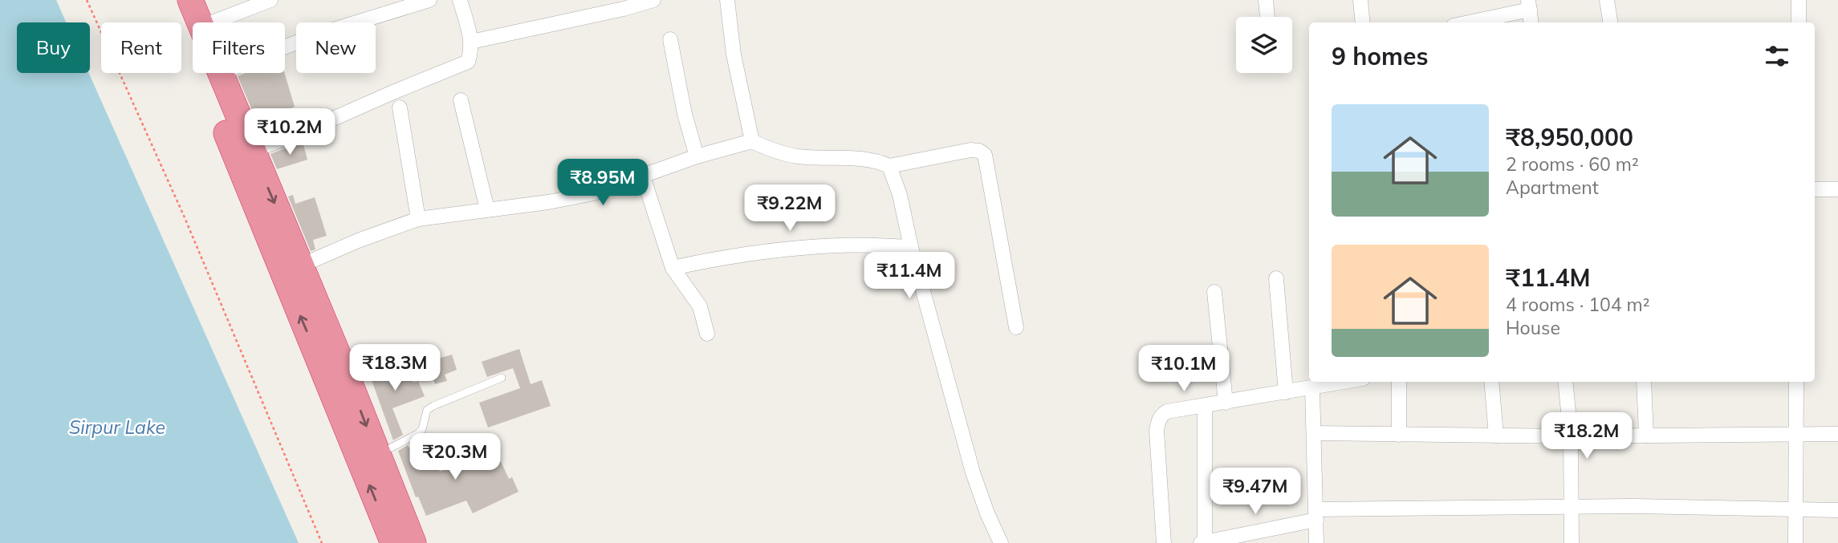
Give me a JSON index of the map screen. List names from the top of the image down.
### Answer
{
  "water": ["Sirpur Lake"],
  "page": {
    "chip": [
      "Buy",
      "Rent",
      "Filters",
      "New"
    ],
    "heading": "9 homes",
    "list": [
      {
        "name": "₹8,950,000",
        "note": "2 rooms · 60 m² · Apartment"
      },
      {
        "name": "₹11.4M",
        "note": "4 rooms · 104 m² · House"
      }
    ],
    "price": [
      "₹10.2M",
      "₹8.95M",
      "₹9.22M",
      "₹11.4M",
      "₹18.3M",
      "₹10.1M",
      "₹18.2M",
      "₹20.3M",
      "₹9.47M"
    ]
  }
}
